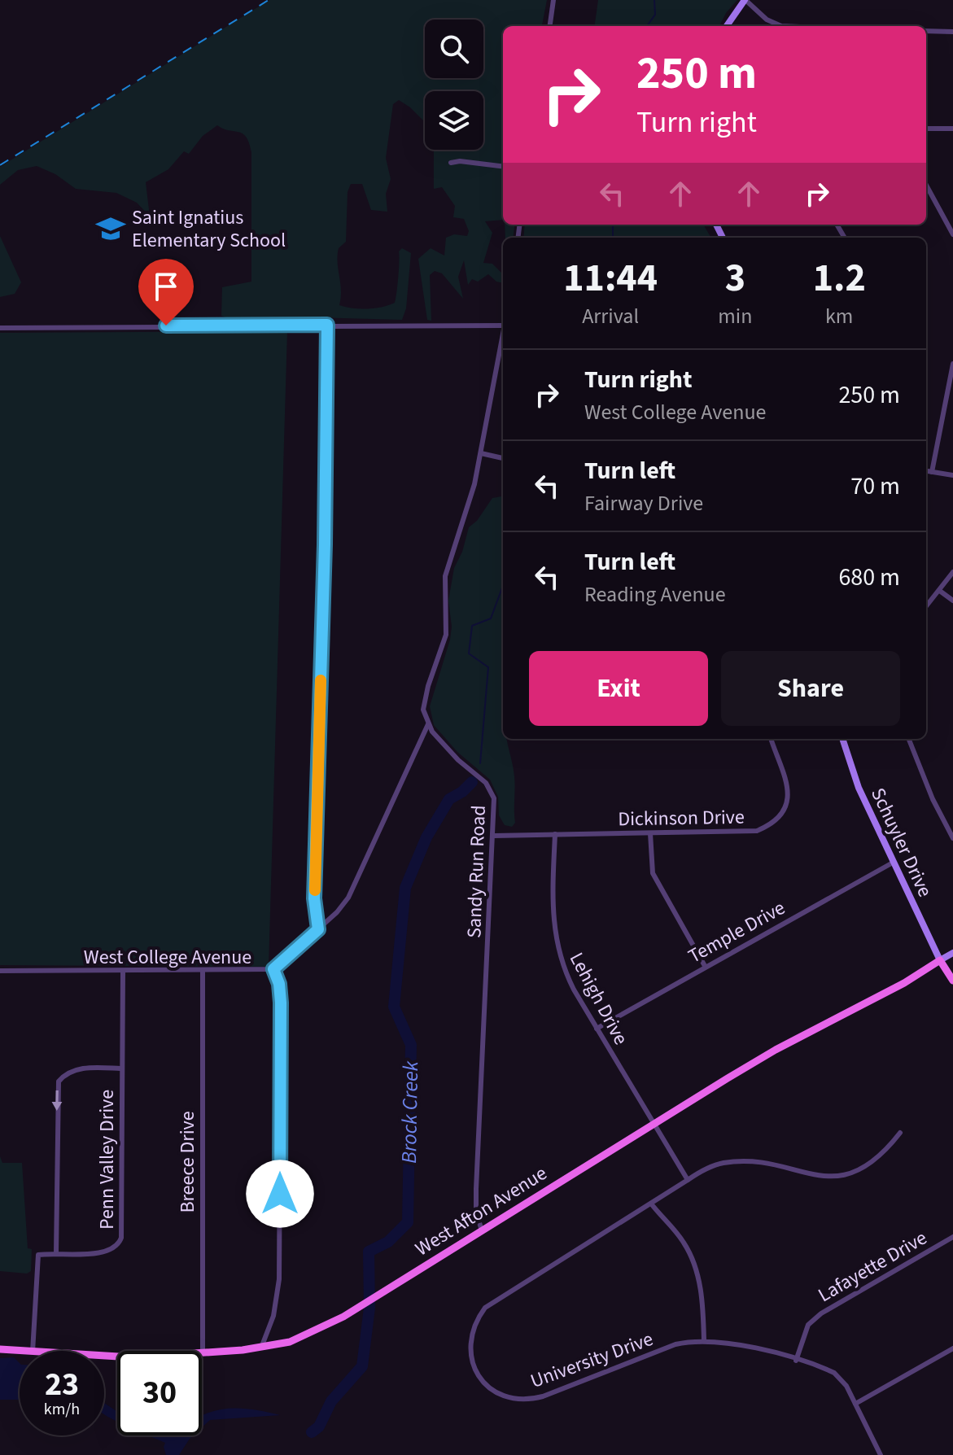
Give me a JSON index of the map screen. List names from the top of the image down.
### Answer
{
  "streets": {
    "main road": ["West Afton Avenue"],
    "street": [
      "Dickinson Drive",
      "Schuyler Drive",
      "Sandy Run Road",
      "Temple Drive",
      "West College Avenue",
      "Lehigh Drive",
      "Penn Valley Drive",
      "Breece Drive",
      "Lafayette Drive",
      "University Drive"
    ]
  },
  "crossings": [
    ["Dickinson Drive", "Sandy Run Road"],
    ["Dickinson Drive", "Lehigh Drive"],
    ["Schuyler Drive", "Temple Drive"],
    ["Schuyler Drive", "West Afton Avenue"],
    ["Sandy Run Road", "West College Avenue"],
    ["Sandy Run Road", "West Afton Avenue"],
    ["Temple Drive", "Lehigh Drive"],
    ["West College Avenue", "Penn Valley Drive"],
    ["West College Avenue", "Breece Drive"],
    ["Lehigh Drive", "West Afton Avenue"],
    ["Lehigh Drive", "University Drive"],
    ["Breece Drive", "West Afton Avenue"],
    ["Lafayette Drive", "University Drive"]
  ],
  "water": ["Brock Creek"],
  "places": {
    "school or university": ["Saint Ignatius Elementary School"]
  },
  "page": {
    "turn": ["250 m", "Turn right"],
    "eta": [
      "11:44",
      "Arrival",
      "3",
      "min",
      "1.2",
      "km"
    ],
    "list": [
      {
        "name": "Turn right",
        "note": "West College Avenue",
        "value": "250 m"
      },
      {
        "name": "Turn left",
        "note": "Fairway Drive",
        "value": "70 m"
      },
      {
        "name": "Turn left",
        "note": "Reading Avenue",
        "value": "680 m"
      }
    ],
    "buttons": ["Exit", "Share"],
    "speed": "23 km/h",
    "limit": "30"
  }
}
